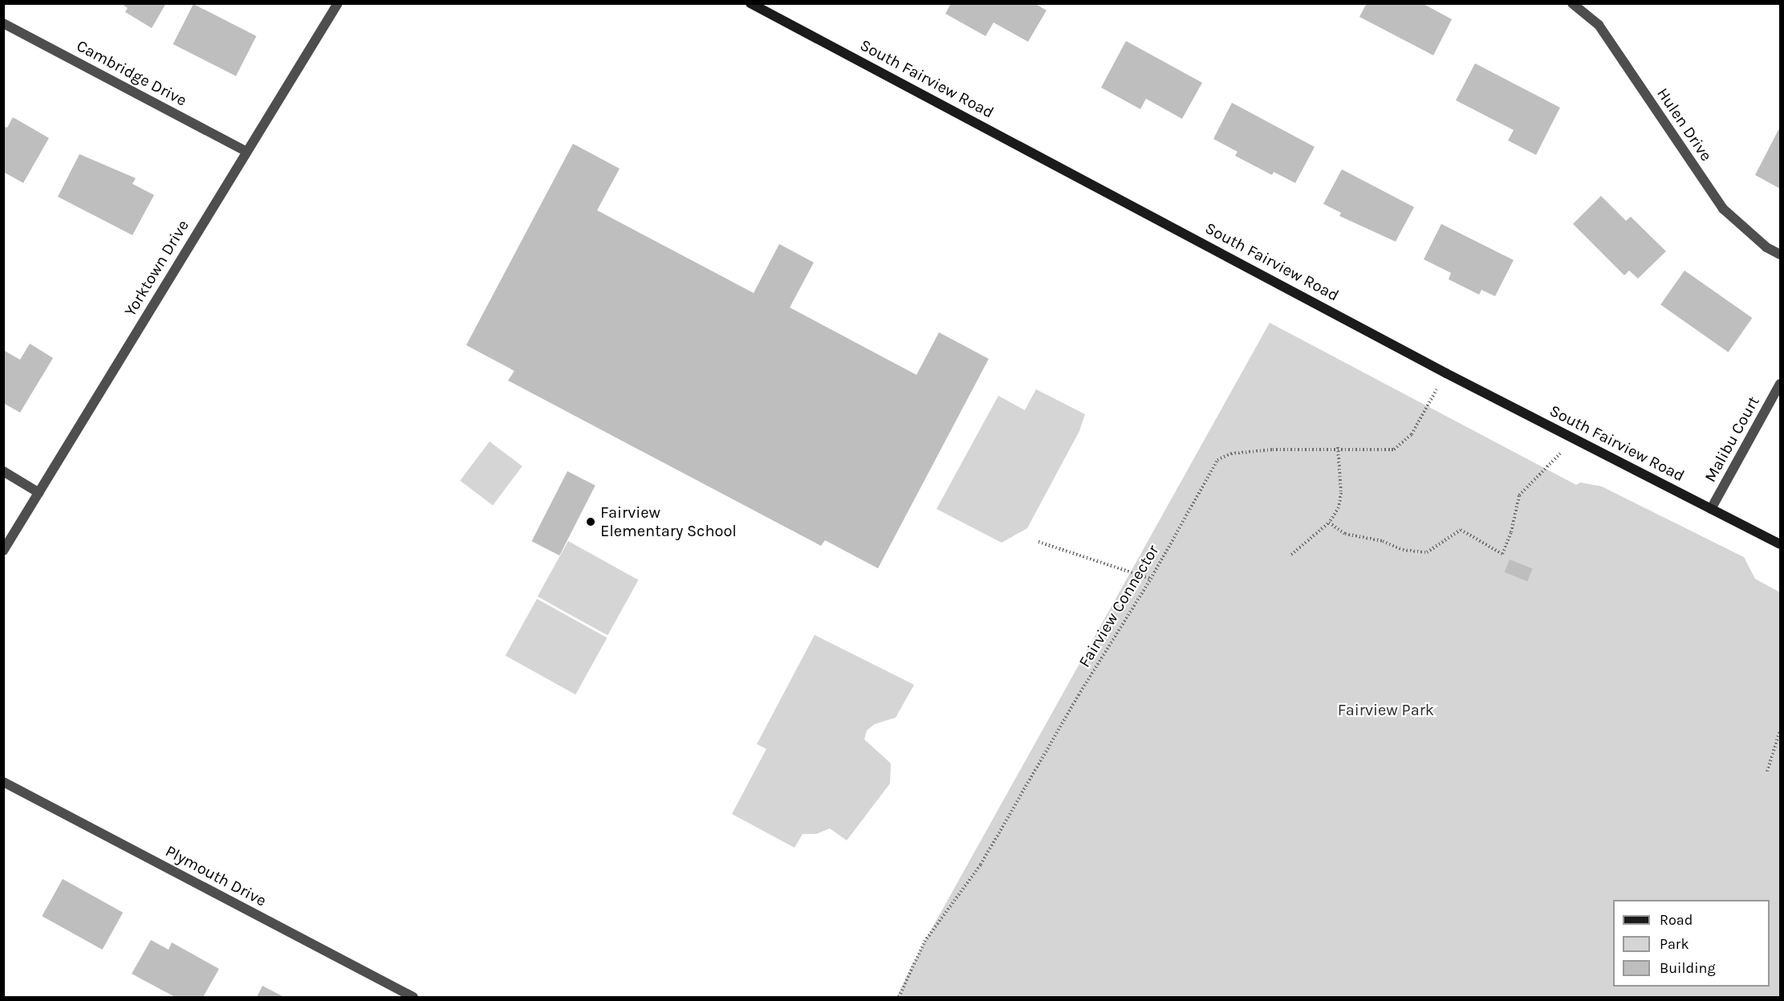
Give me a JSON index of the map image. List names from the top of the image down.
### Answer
{
  "streets": {
    "street": [
      "Cambridge Drive",
      "South Fairview Road",
      "Hulen Drive",
      "Yorktown Drive",
      "Malibu Court",
      "Plymouth Drive"
    ],
    "path": ["Fairview Connector"]
  },
  "crossings": [
    ["Cambridge Drive", "Yorktown Drive"],
    ["South Fairview Road", "Malibu Court"],
    ["South Fairview Road", "Fairview Connector"]
  ],
  "parks": ["Fairview Park"],
  "places": ["Fairview Elementary School"],
  "legend": ["Road", "Park", "Building"]
}
